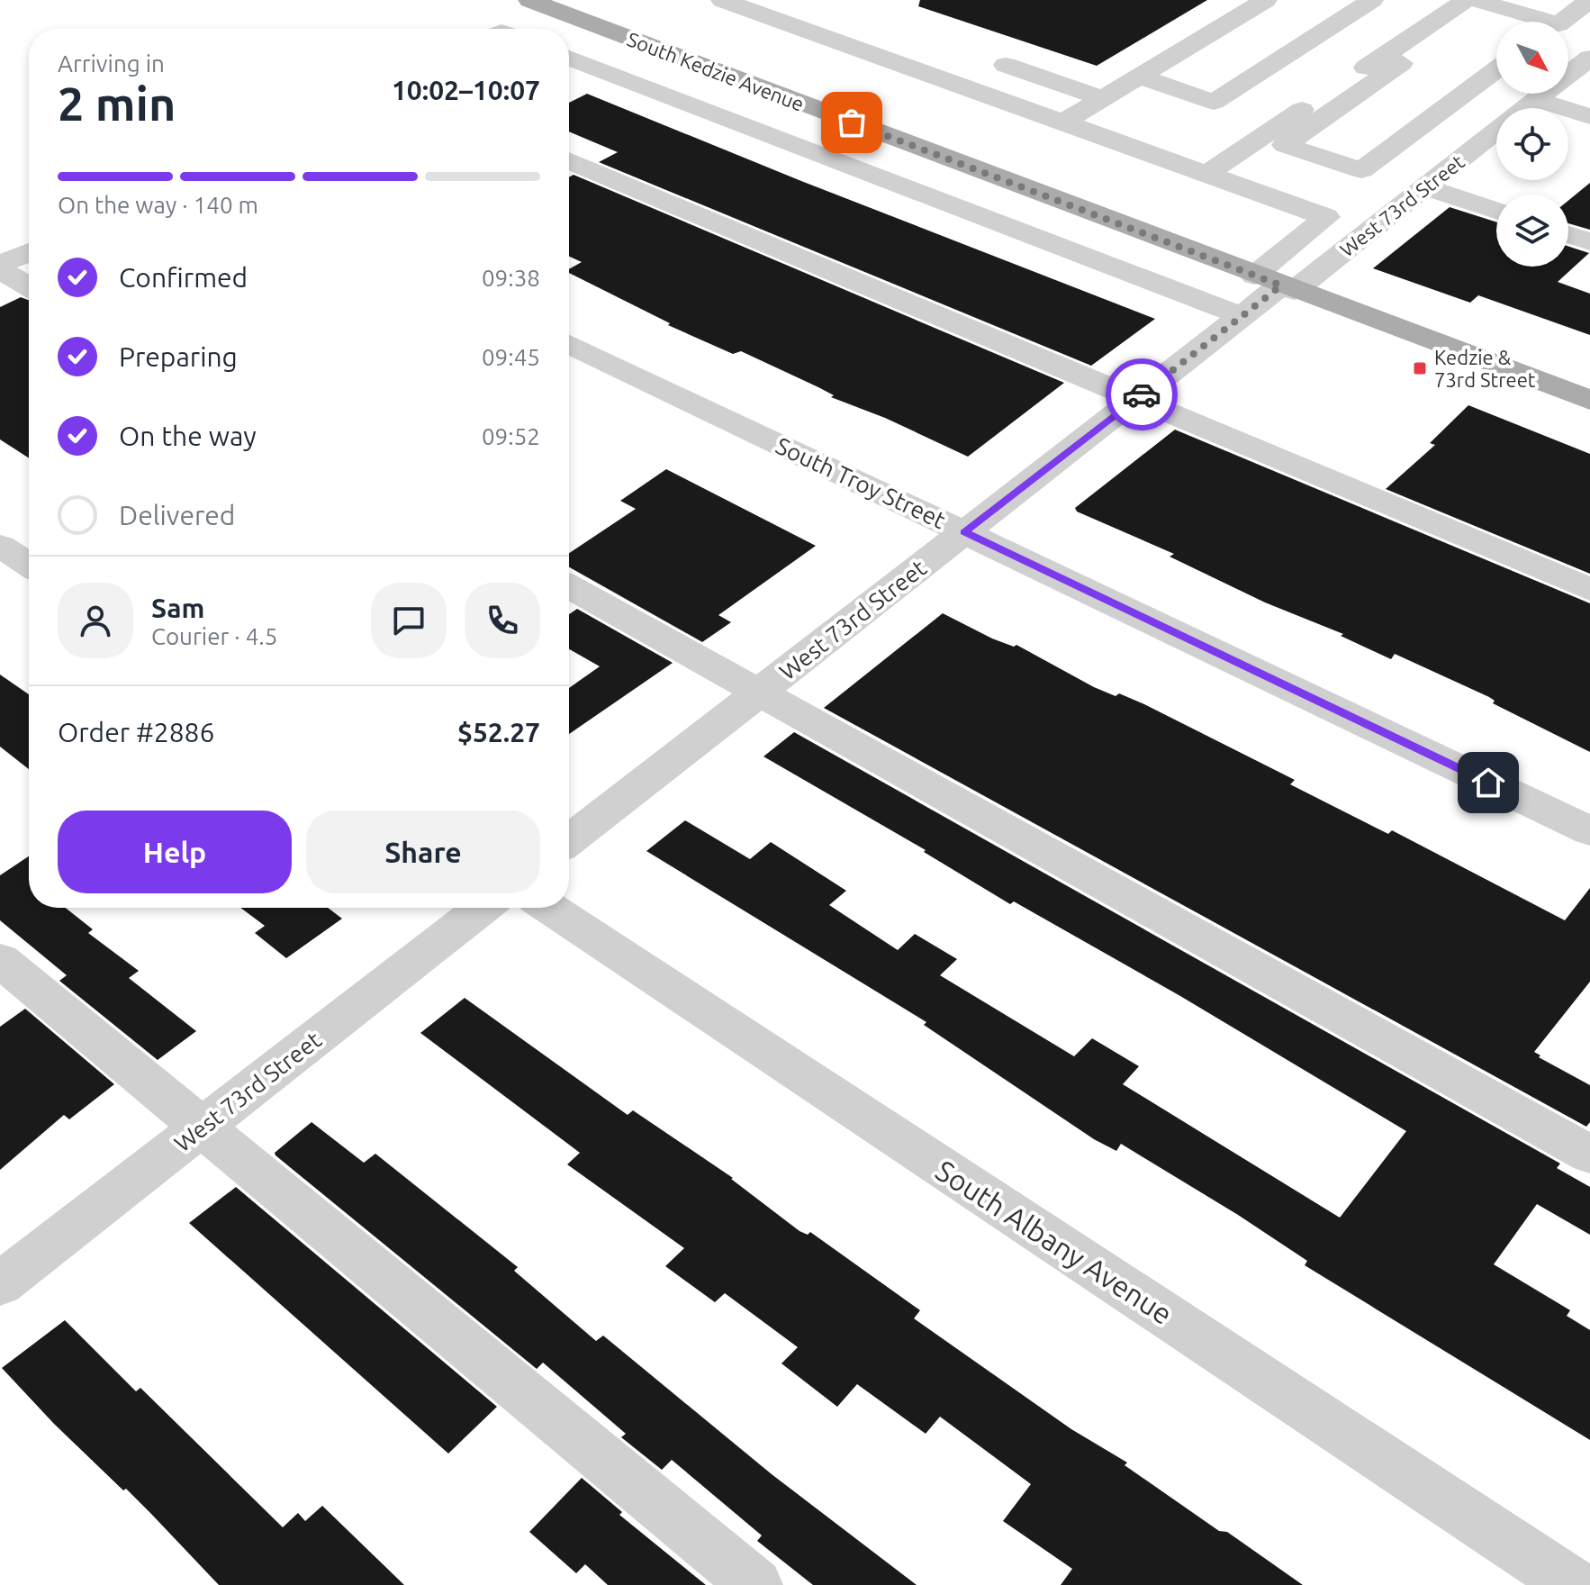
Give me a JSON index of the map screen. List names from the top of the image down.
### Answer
{
  "streets": {
    "main road": ["South Kedzie Avenue"],
    "street": ["West 73rd Street", "South Troy Street", "South Albany Avenue"]
  },
  "crossings": [
    ["South Kedzie Avenue", "West 73rd Street"],
    ["West 73rd Street", "South Troy Street"]
  ],
  "places": {
    "transit": ["Kedzie & 73rd Street"]
  },
  "north": "bottom right",
  "page": {
    "heading": ["2 min", "Arriving in", "10:02–10:07"],
    "panel": [
      "Sam",
      "Courier · 4.5",
      "Order #2886",
      "$52.27"
    ],
    "bar": "On the way · 140 m",
    "list": [
      ["Confirmed", "09:38"],
      ["Preparing", "09:45"],
      ["On the way", "09:52"],
      "Delivered"
    ],
    "buttons": ["Help", "Share"]
  }
}
